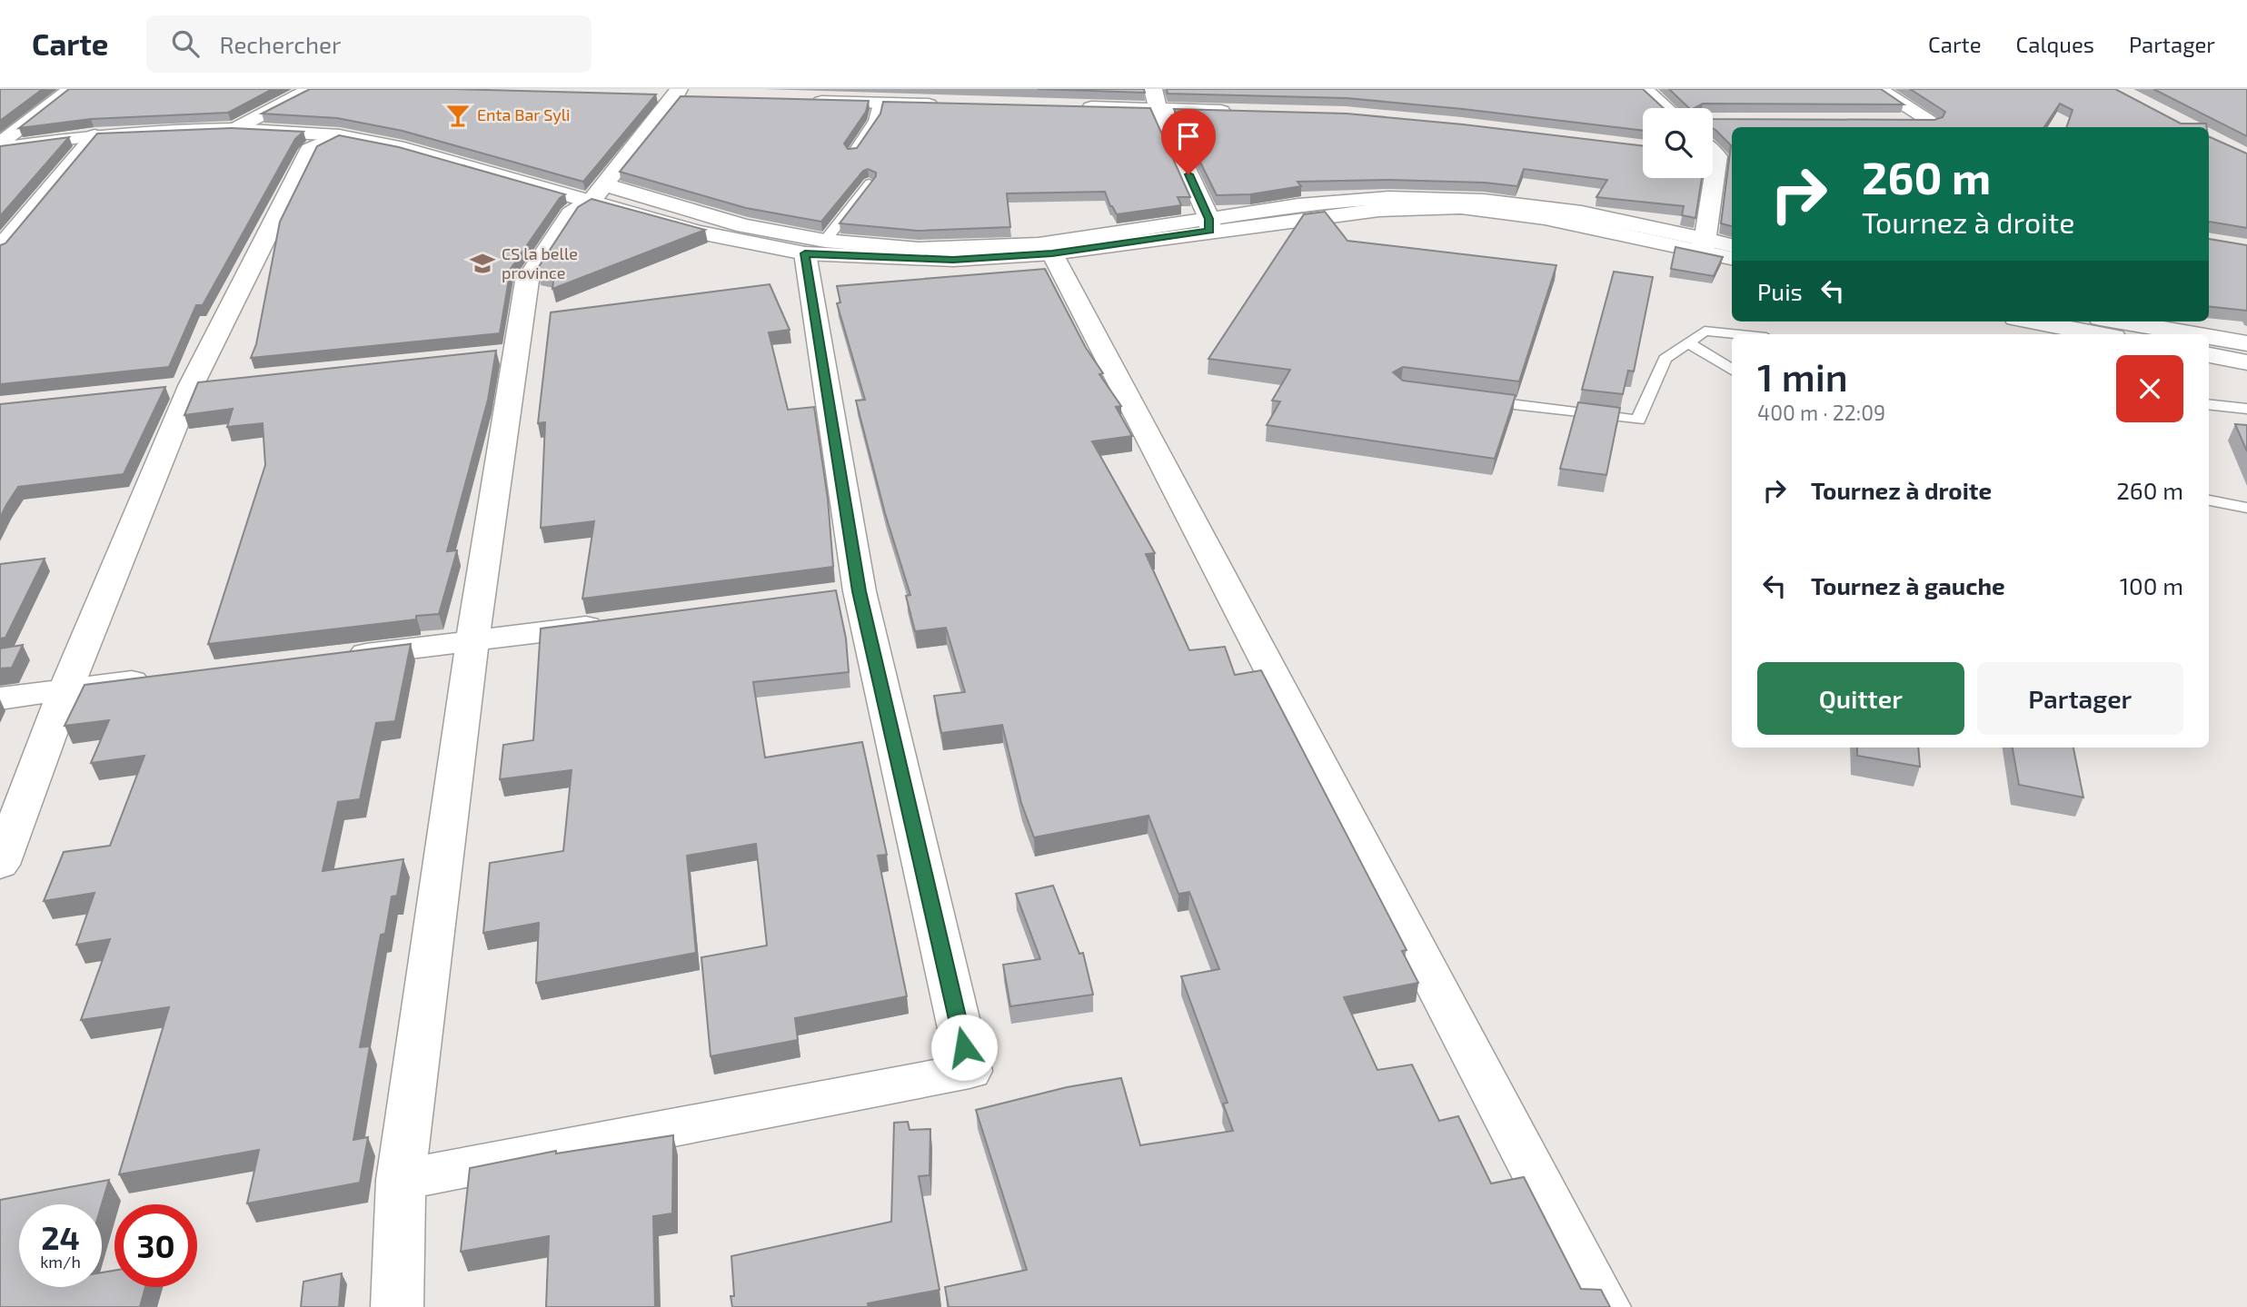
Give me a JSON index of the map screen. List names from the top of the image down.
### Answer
{
  "places": {
    "bar": ["Enta Bar Syli"],
    "school or university": ["CS la belle province"]
  },
  "page": {
    "header": "Carte",
    "search": "Rechercher",
    "nav": ["Carte", "Calques", "Partager"],
    "turn": ["260 m", "Tournez à droite"],
    "then": "Puis",
    "heading": ["1 min", "400 m · 22:09"],
    "list": [
      {
        "name": "Tournez à droite",
        "value": "260 m"
      },
      {
        "name": "Tournez à gauche",
        "value": "100 m"
      }
    ],
    "buttons": ["Quitter", "Partager"],
    "speed": "24 km/h",
    "limit": "30"
  }
}
